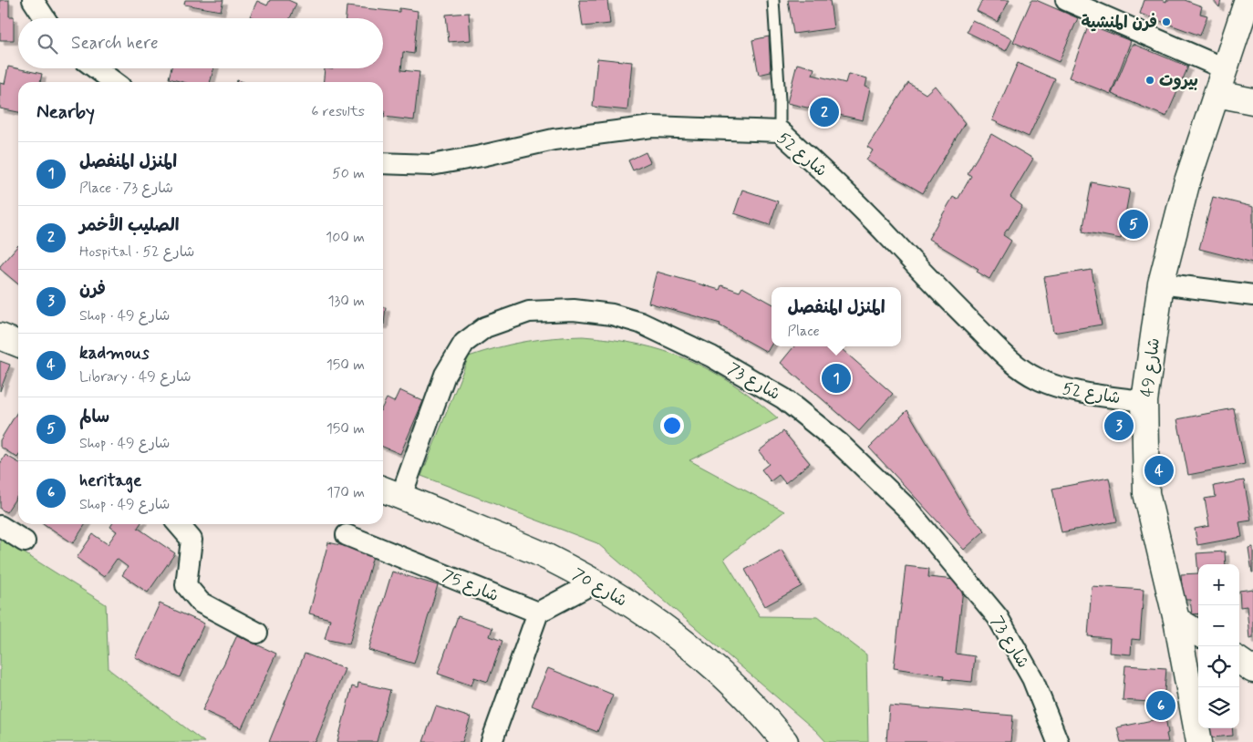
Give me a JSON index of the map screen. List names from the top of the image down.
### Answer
{
  "streets": {
    "main road": ["شارع 49", "شارع 70"],
    "street": ["شارع 52", "شارع 73", "شارع 75"]
  },
  "crossings": [
    ["شارع 52", "شارع 49"],
    ["شارع 73", "شارع 70"]
  ],
  "places": ["فرن المنشية", "بيروت"],
  "page": {
    "search": "Search here",
    "heading": ["Nearby", "6 results"],
    "pins": [
      "2",
      "5",
      "1",
      "3",
      "4",
      "6"
    ],
    "list": [
      {
        "mark": "1",
        "name": "المنزل المنفصل",
        "note": "Place · شارع 73",
        "value": "50 m"
      },
      {
        "mark": "2",
        "name": "الصليب الأخمر",
        "note": "Hospital · شارع 52",
        "value": "100 m"
      },
      {
        "mark": "3",
        "name": "فرن",
        "note": "Shop · شارع 49",
        "value": "130 m"
      },
      {
        "mark": "4",
        "name": "kadmous",
        "note": "Library · شارع 49",
        "value": "150 m"
      },
      {
        "mark": "5",
        "name": "سالم",
        "note": "Shop · شارع 49",
        "value": "150 m"
      },
      {
        "mark": "6",
        "name": "heritage",
        "note": "Shop · شارع 49",
        "value": "170 m"
      }
    ],
    "popup": ["المنزل المنفصل", "Place"],
    "map_buttons": ["+", "−"]
  }
}
